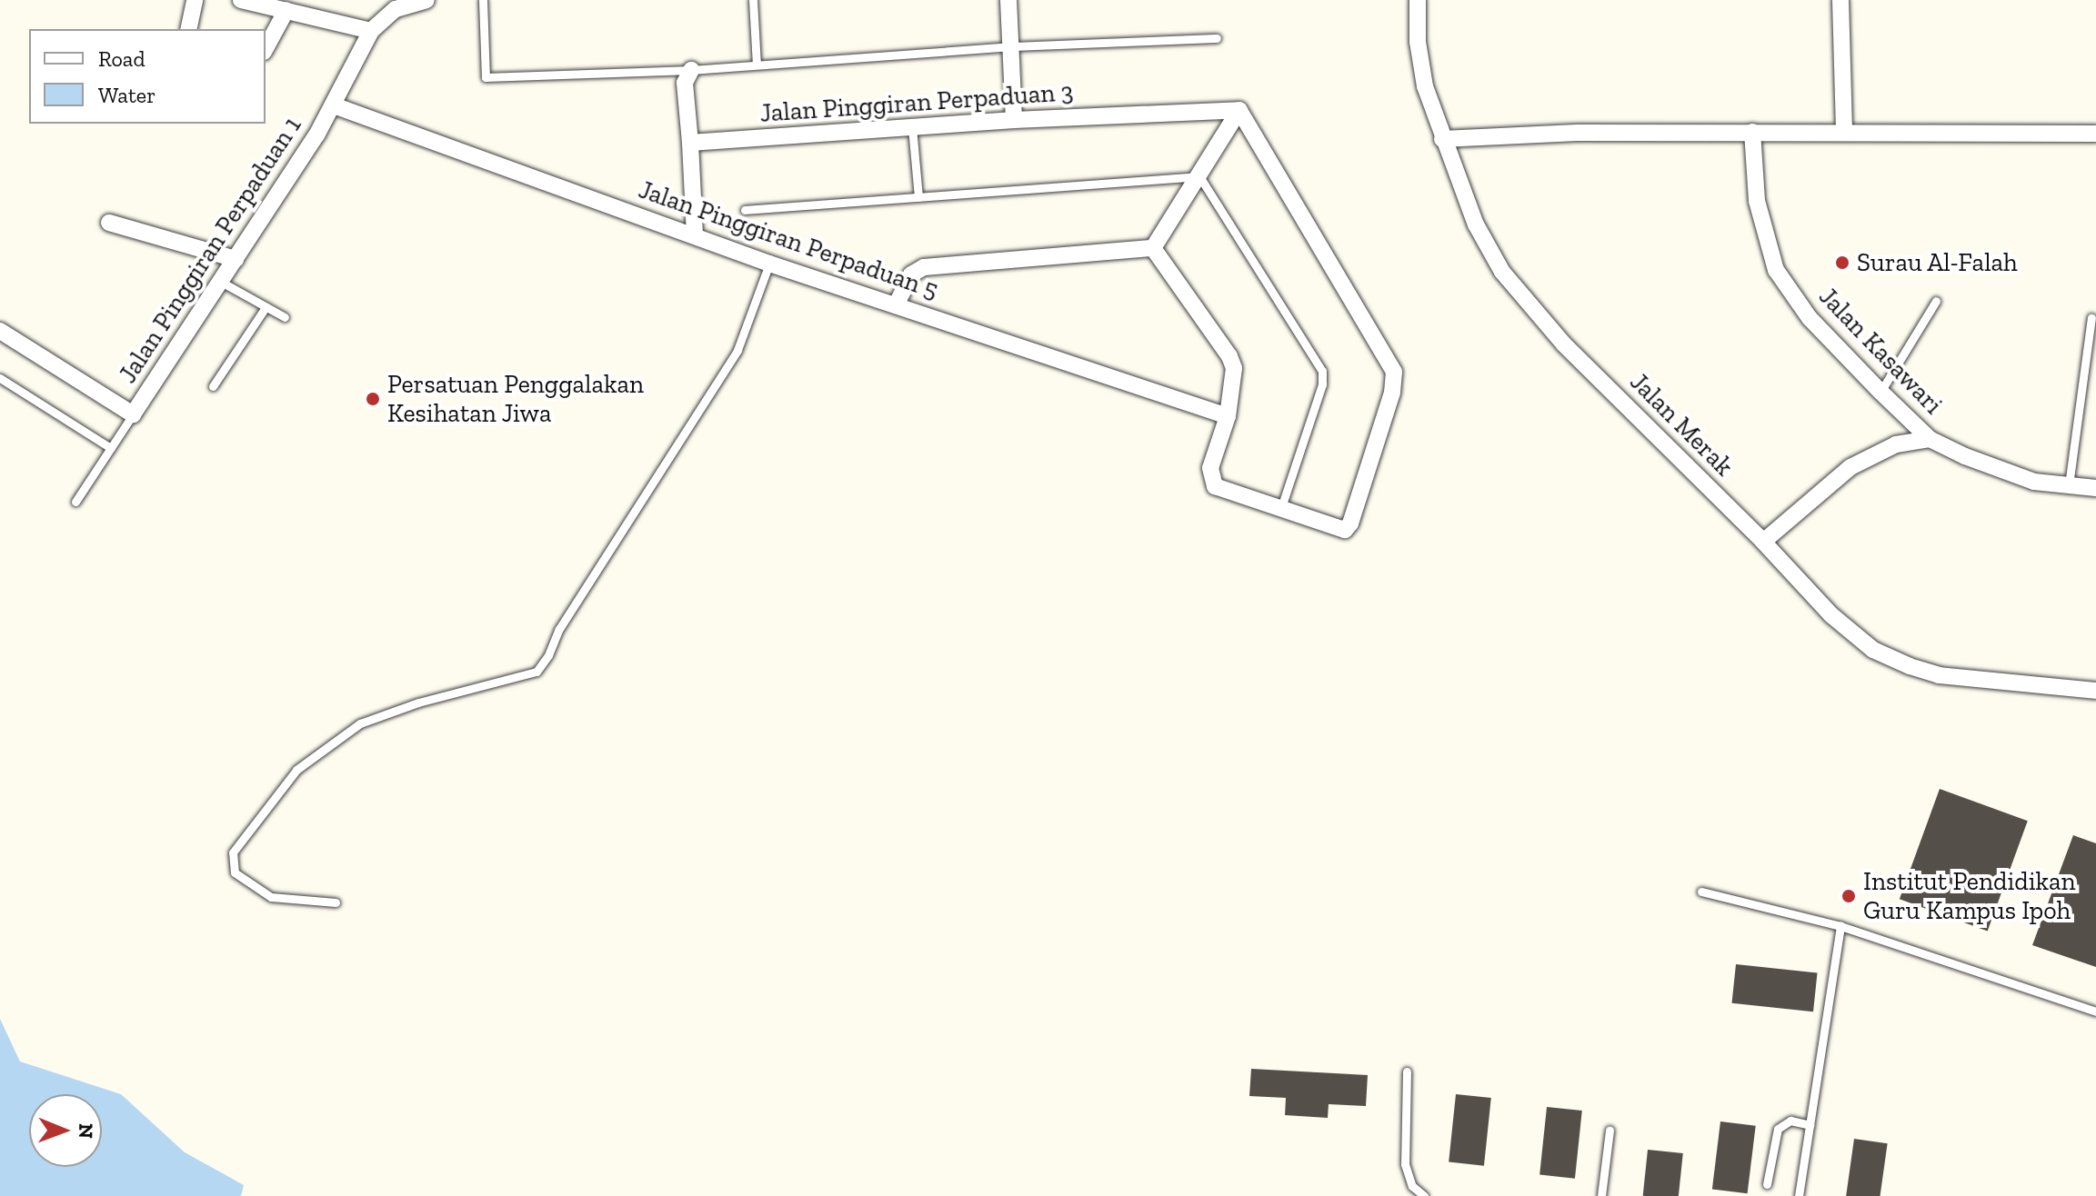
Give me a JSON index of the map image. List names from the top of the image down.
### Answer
{
  "streets": {
    "street": [
      "Jalan Pinggiran Perpaduan 3",
      "Jalan Pinggiran Perpaduan 5",
      "Jalan Pinggiran Perpaduan 1",
      "Jalan Kasawari",
      "Jalan Merak"
    ]
  },
  "crossings": [
    ["Jalan Pinggiran Perpaduan 5", "Jalan Pinggiran Perpaduan 1"]
  ],
  "places": ["Surau Al-Falah", "Persatuan Penggalakan Kesihatan Jiwa", "Institut Pendidikan Guru Kampus Ipoh"],
  "legend": ["Road", "Water"],
  "north": "right"
}
